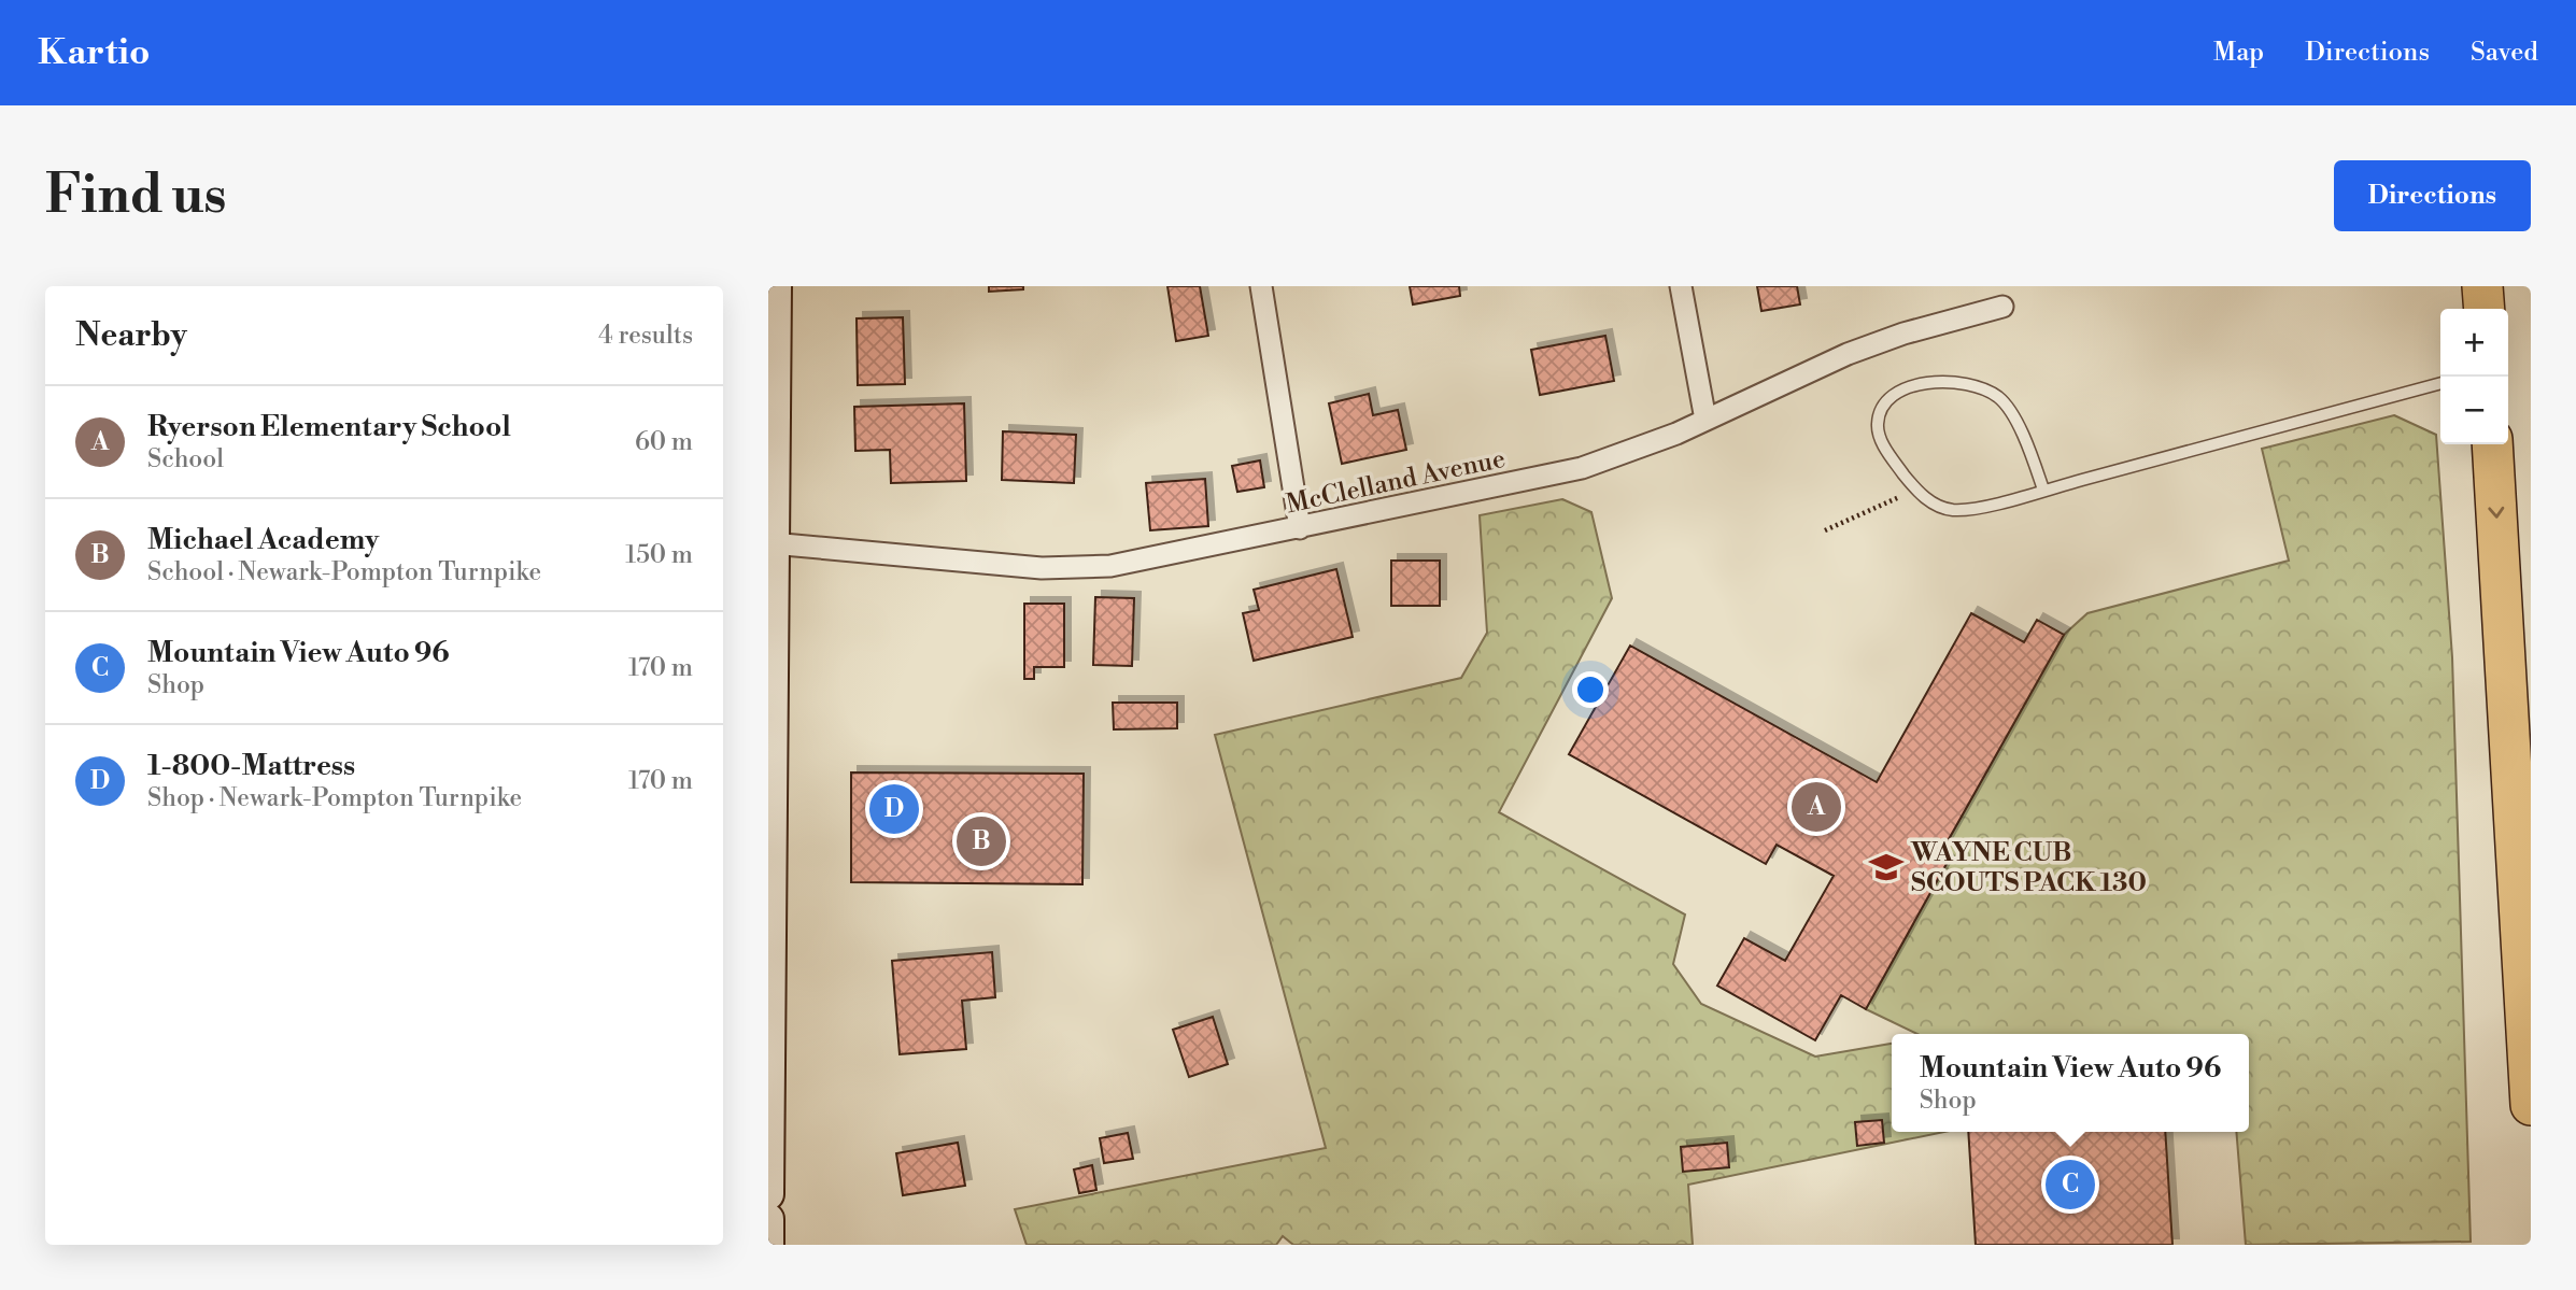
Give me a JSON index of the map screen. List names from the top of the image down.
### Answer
{
  "streets": {
    "street": ["McClelland Avenue"]
  },
  "places": {
    "school or university": ["WAYNE CUB SCOUTS PACK 130"]
  },
  "page": {
    "header": "Kartio",
    "nav": ["Map", "Directions", "Saved"],
    "buttons": "Directions",
    "title": "Find us",
    "heading": ["Nearby", "4 results"],
    "map_buttons": ["+", "−"],
    "list": [
      {
        "mark": "A",
        "name": "Ryerson Elementary School",
        "note": "School",
        "value": "60 m"
      },
      {
        "mark": "B",
        "name": "Michael Academy",
        "note": "School · Newark-Pompton Turnpike",
        "value": "150 m"
      },
      {
        "mark": "C",
        "name": "Mountain View Auto 96",
        "note": "Shop",
        "value": "170 m"
      },
      {
        "mark": "D",
        "name": "1-800-Mattress",
        "note": "Shop · Newark-Pompton Turnpike",
        "value": "170 m"
      }
    ],
    "pins": [
      "A",
      "D",
      "B",
      "C"
    ],
    "popup": ["Mountain View Auto 96", "Shop"]
  }
}
